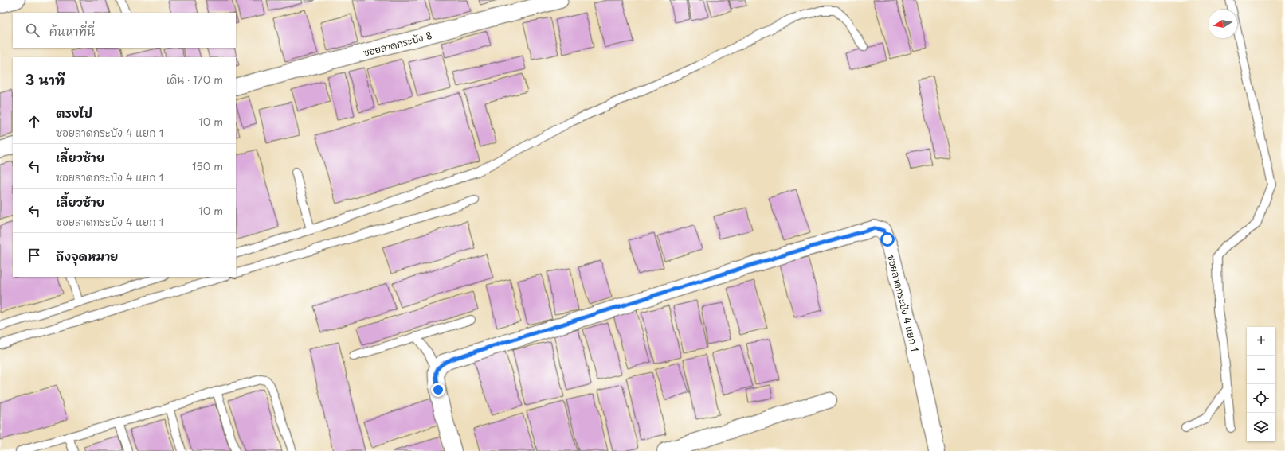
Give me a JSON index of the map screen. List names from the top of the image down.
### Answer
{
  "streets": {
    "street": ["ซอยลาดกระบัง 8", "ซอยลาดกระบัง 4 แยก 1"]
  },
  "north": "left",
  "page": {
    "search": "ค้นหาที่นี่",
    "heading": ["3 นาที", "เดิน · 170 m"],
    "list": [
      ["ตรงไป", "ซอยลาดกระบัง 4 แยก 1", "10 m"],
      ["เลี้ยวซ้าย", "ซอยลาดกระบัง 4 แยก 1", "150 m"],
      ["เลี้ยวซ้าย", "ซอยลาดกระบัง 4 แยก 1", "10 m"],
      "ถึงจุดหมาย"
    ],
    "map_buttons": ["+", "−"]
  }
}
